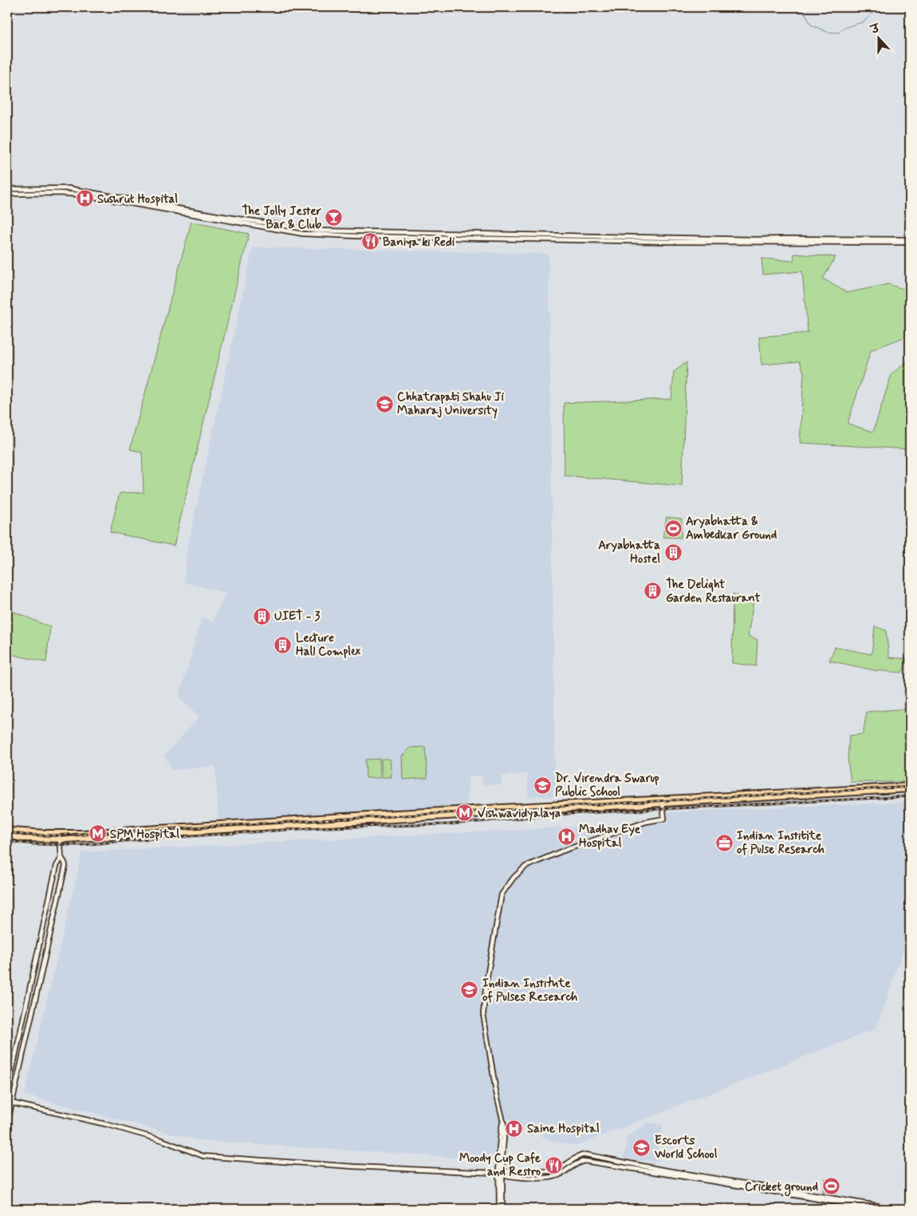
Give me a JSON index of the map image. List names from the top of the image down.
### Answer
{
  "places": {
    "hospital": ["Sushrut Hospital", "Madhav Eye Hospital", "Saine Hospital"],
    "bar": ["The Jolly Jester Bar & Club"],
    "restaurant": ["Baniya ki Redi", "Moody Cup Cafe and Restro"],
    "school or university": [
      "Chhatrapati Shahu Ji Maharaj University",
      "Dr. Virendra Swarup Public School",
      "Indian Institute of Pulses Research",
      "Escorts World School"
    ],
    "sports": ["Aryabhatta & Ambedkar Ground", "Cricket ground"],
    "building": [
      "Aryabhatta Hostel",
      "The Delight Garden Restaurant",
      "UIET - 3",
      "Lecture Hall Complex"
    ],
    "metro station": ["Vishwavidyalaya", "SPM Hospital"],
    "office": ["Indian Institite of Pulse Research"]
  },
  "north": "top"
}
